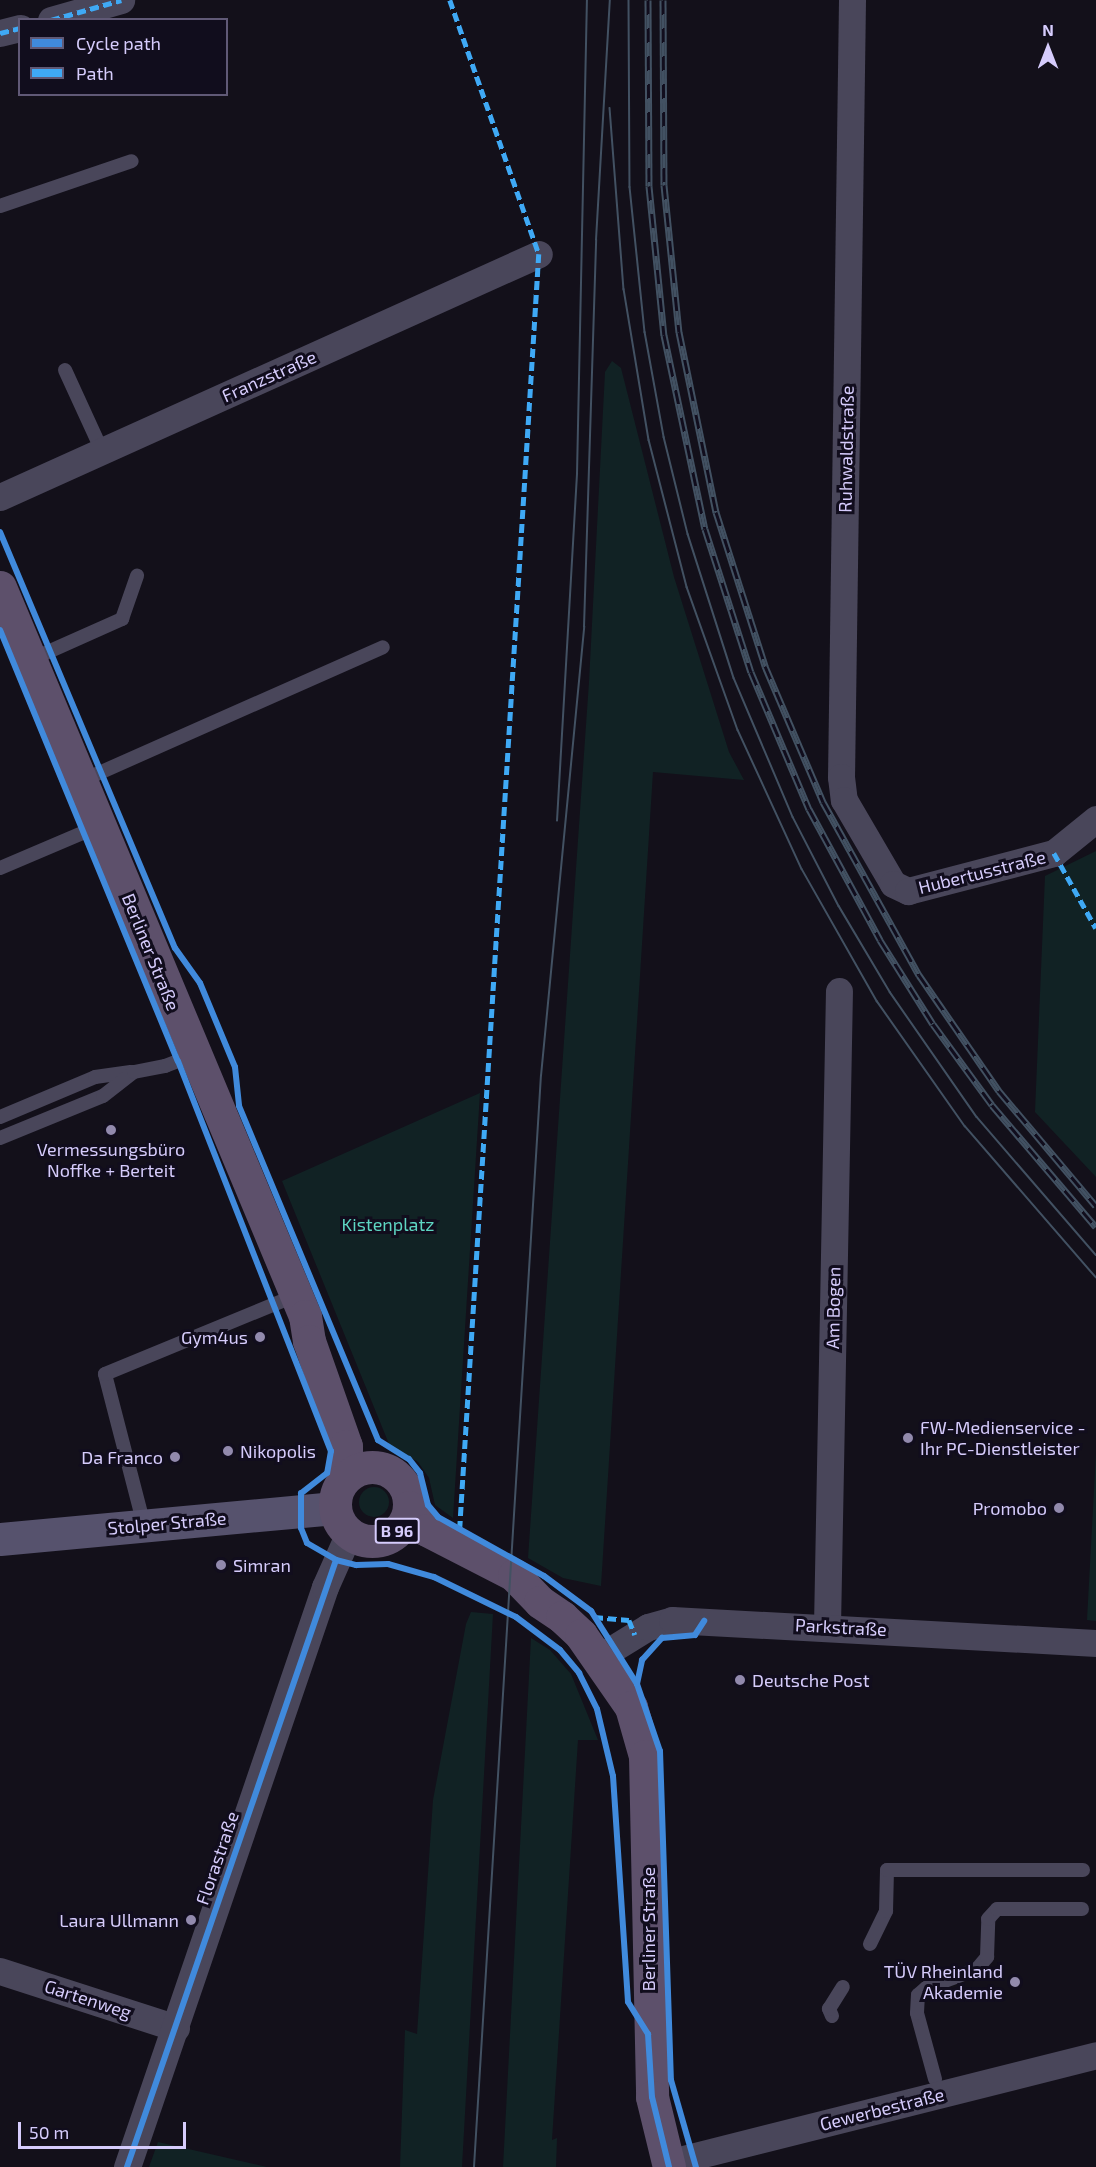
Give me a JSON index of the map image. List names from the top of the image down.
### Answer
{
  "streets": {
    "main road": ["Berliner Straße", "Stolper Straße", "B 96"],
    "street": [
      "Franzstraße",
      "Ruhwaldstraße",
      "Hubertusstraße",
      "Am Bogen",
      "Parkstraße",
      "Florastraße",
      "Gartenweg",
      "Gewerbestraße"
    ]
  },
  "crossings": [
    ["Ruhwaldstraße", "Hubertusstraße"],
    ["Berliner Straße", "Stolper Straße"],
    ["Berliner Straße", "B 96"],
    ["Berliner Straße", "Parkstraße"],
    ["Berliner Straße", "Florastraße"],
    ["Berliner Straße", "Gewerbestraße"],
    ["Am Bogen", "Parkstraße"],
    ["Stolper Straße", "B 96"],
    ["Stolper Straße", "Florastraße"],
    ["B 96", "Florastraße"],
    ["Florastraße", "Gartenweg"]
  ],
  "parks": ["Kistenplatz"],
  "places": [
    "Vermessungsbüro Noffke + Berteit",
    "Gym4us",
    "FW-Medienservice - Ihr PC-Dienstleister",
    "Nikopolis",
    "Da Franco",
    "Promobo",
    "Simran",
    "Deutsche Post",
    "Laura Ullmann",
    "TÜV Rheinland Akademie"
  ],
  "legend": ["Cycle path", "Path"],
  "scale_bar": "50 m",
  "north": "top"
}
